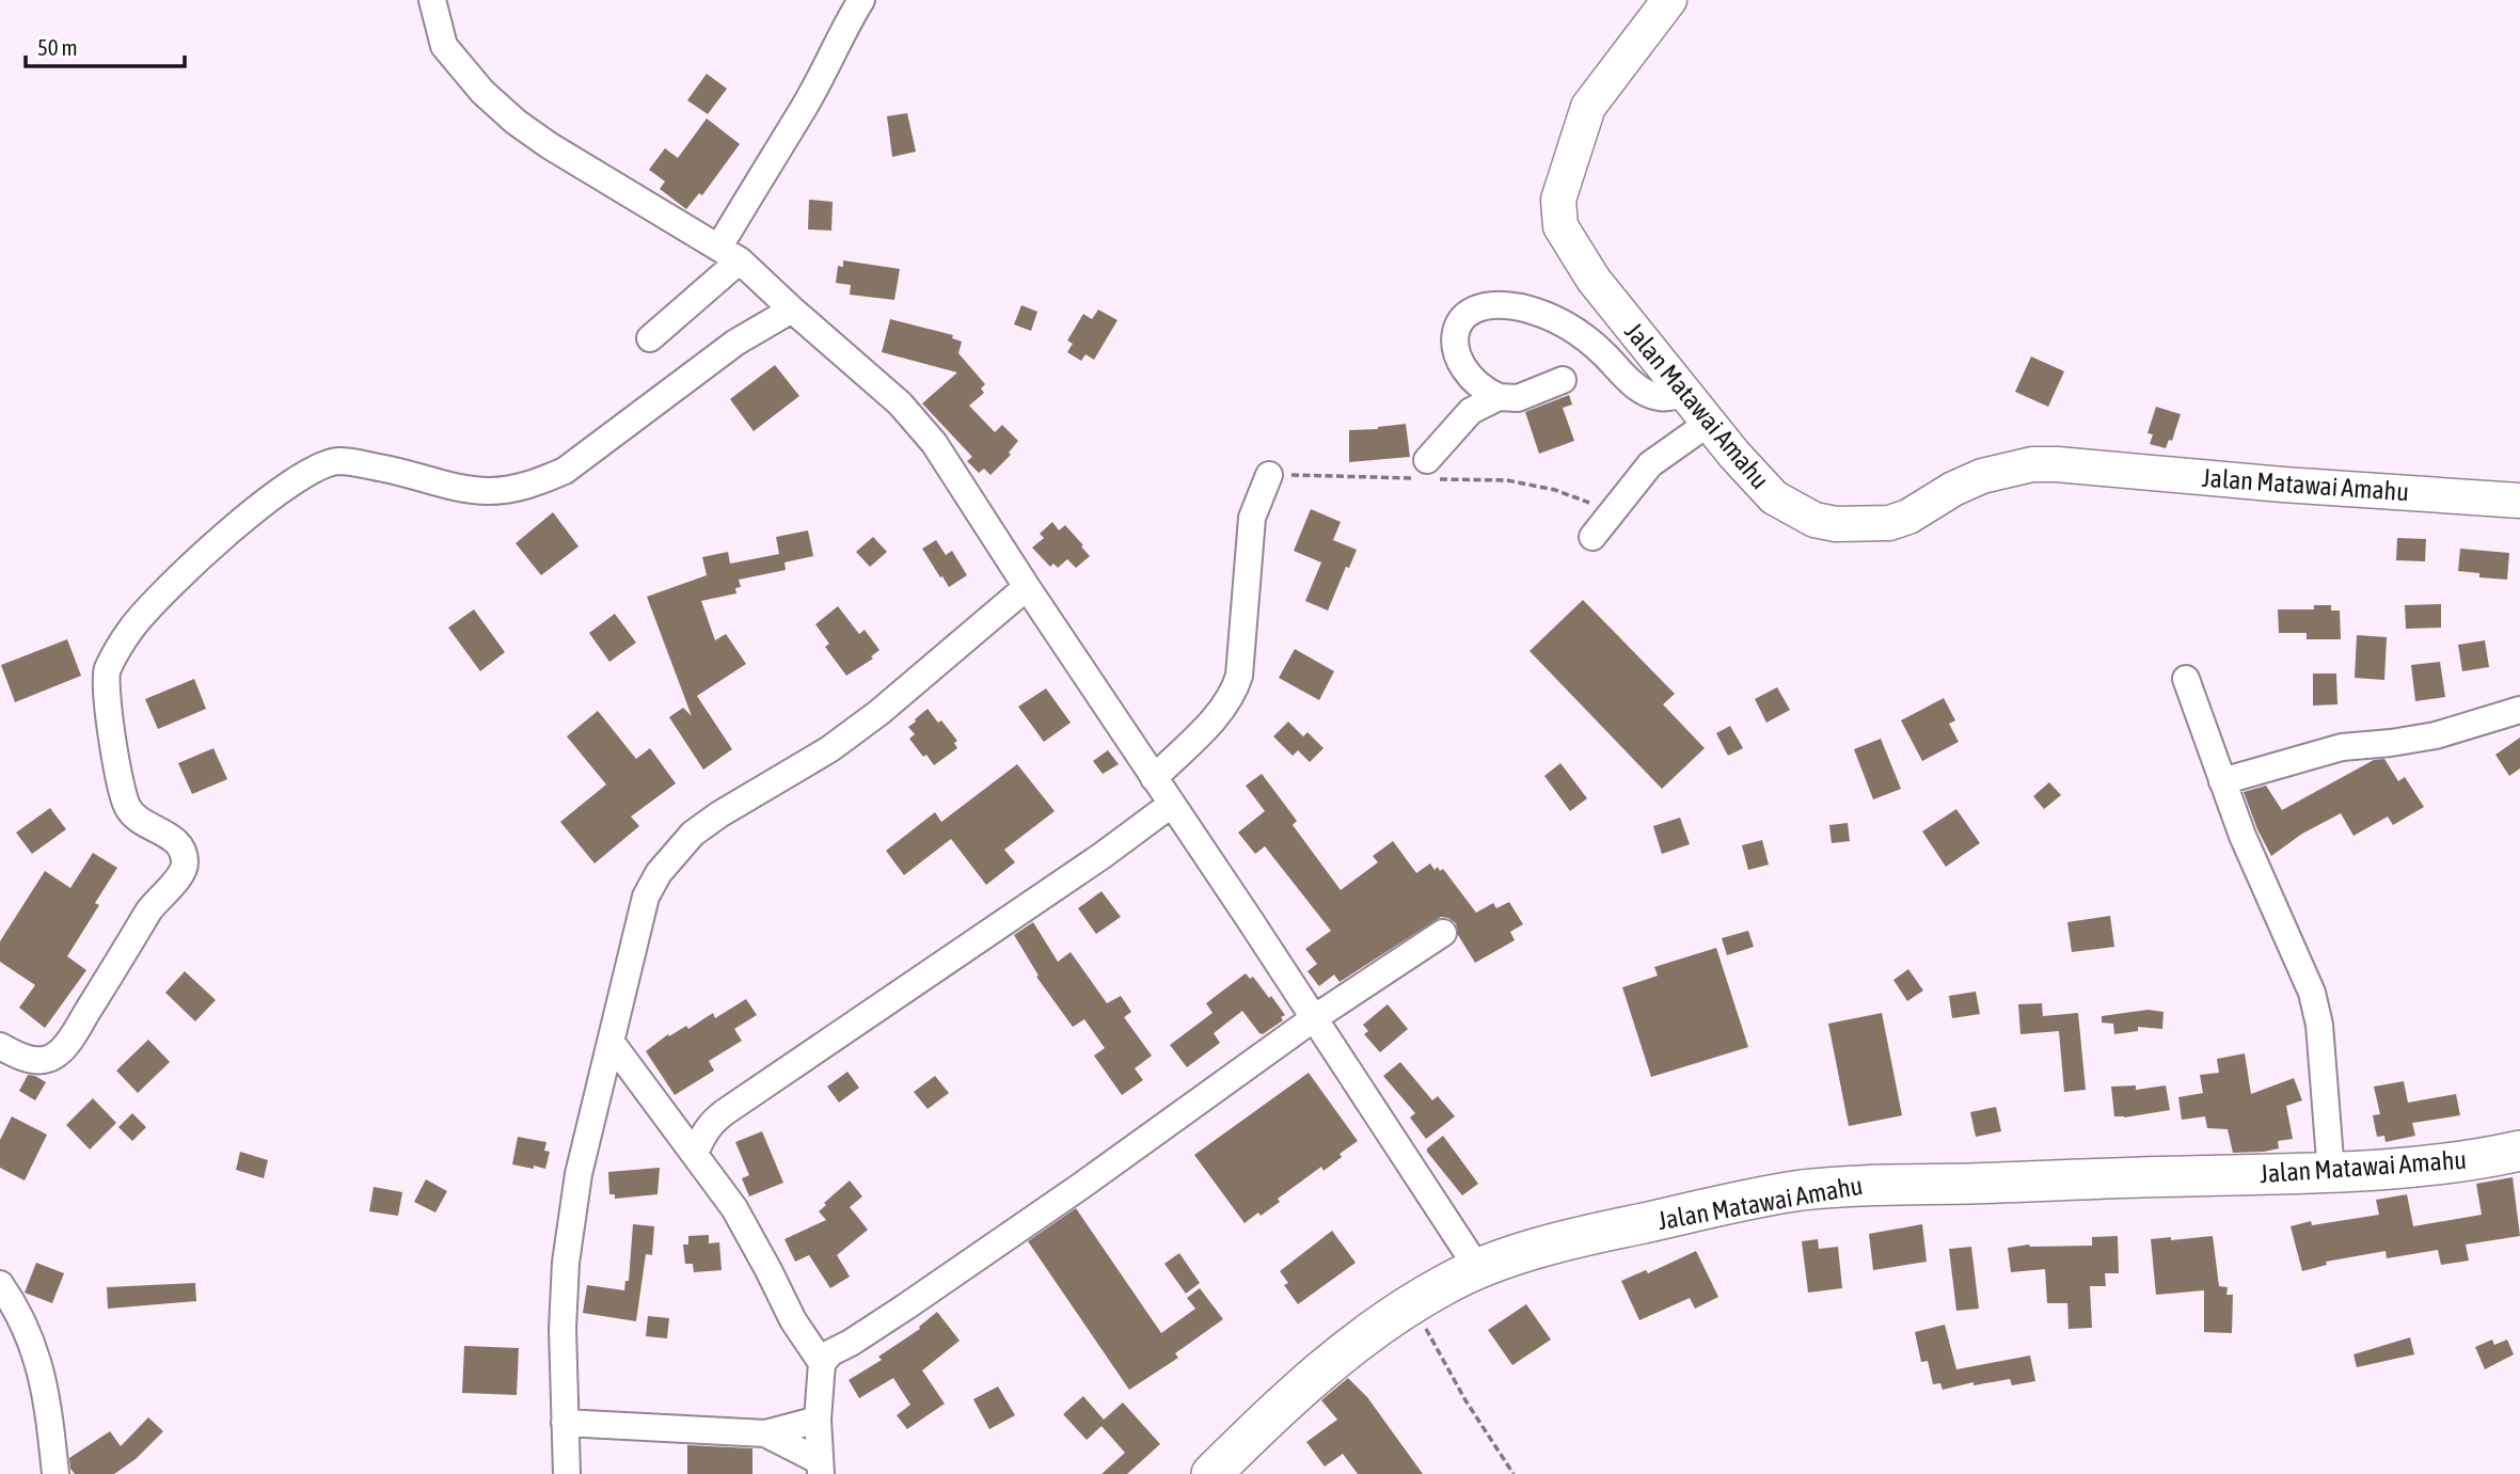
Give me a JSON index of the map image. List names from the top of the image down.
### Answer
{
  "streets": {
    "highway": ["Jalan Matawai Amahu"]
  },
  "scale_bar": "50 m"
}
